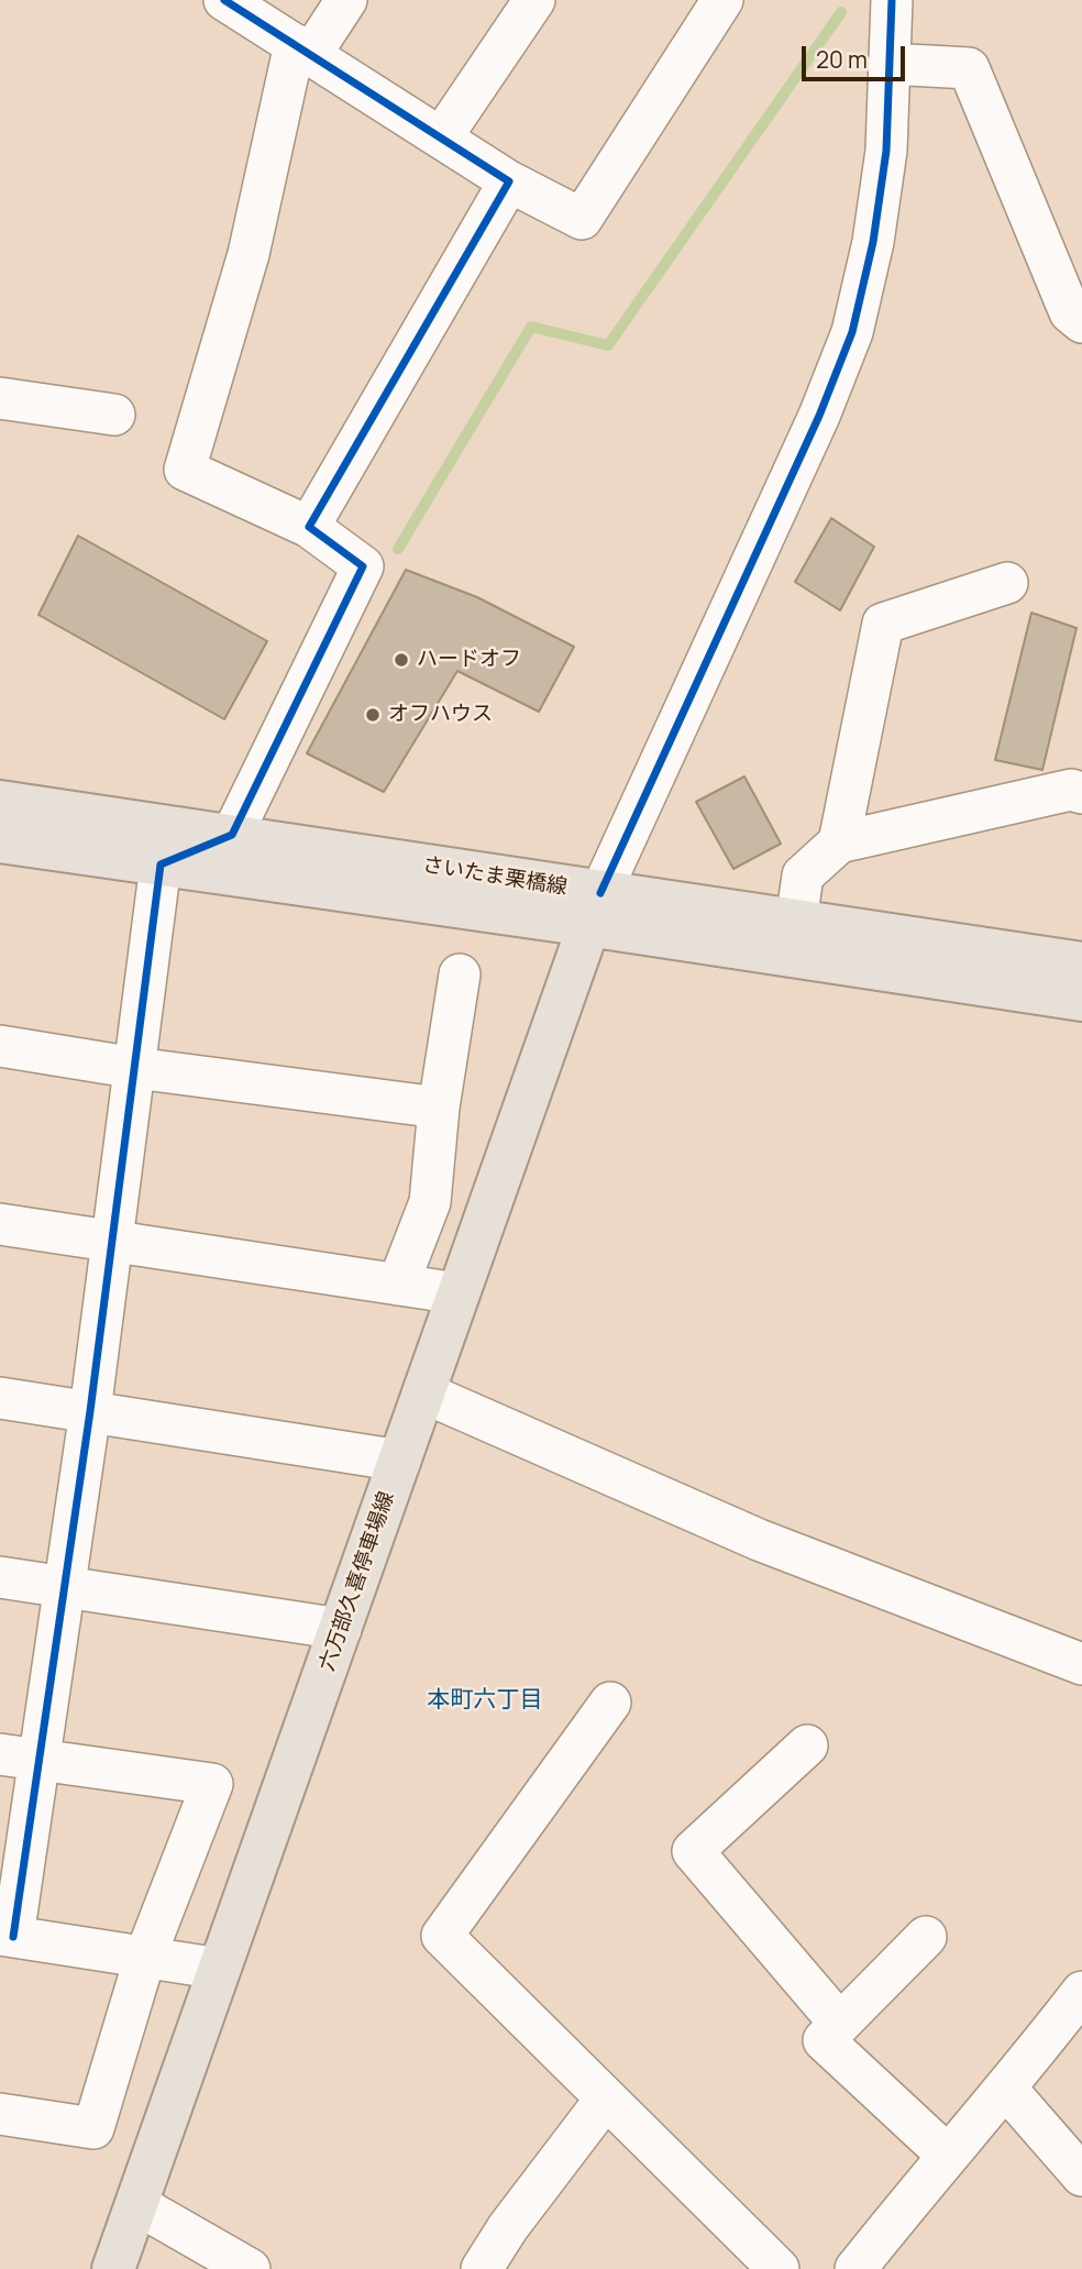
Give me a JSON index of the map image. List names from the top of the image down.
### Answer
{
  "streets": {
    "main road": ["さいたま栗橋線", "六万部久喜停車場線"]
  },
  "crossings": [
    ["さいたま栗橋線", "六万部久喜停車場線"]
  ],
  "districts": ["本町六丁目"],
  "places": ["ハードオフ", "オフハウス"],
  "scale_bar": "20 m"
}
